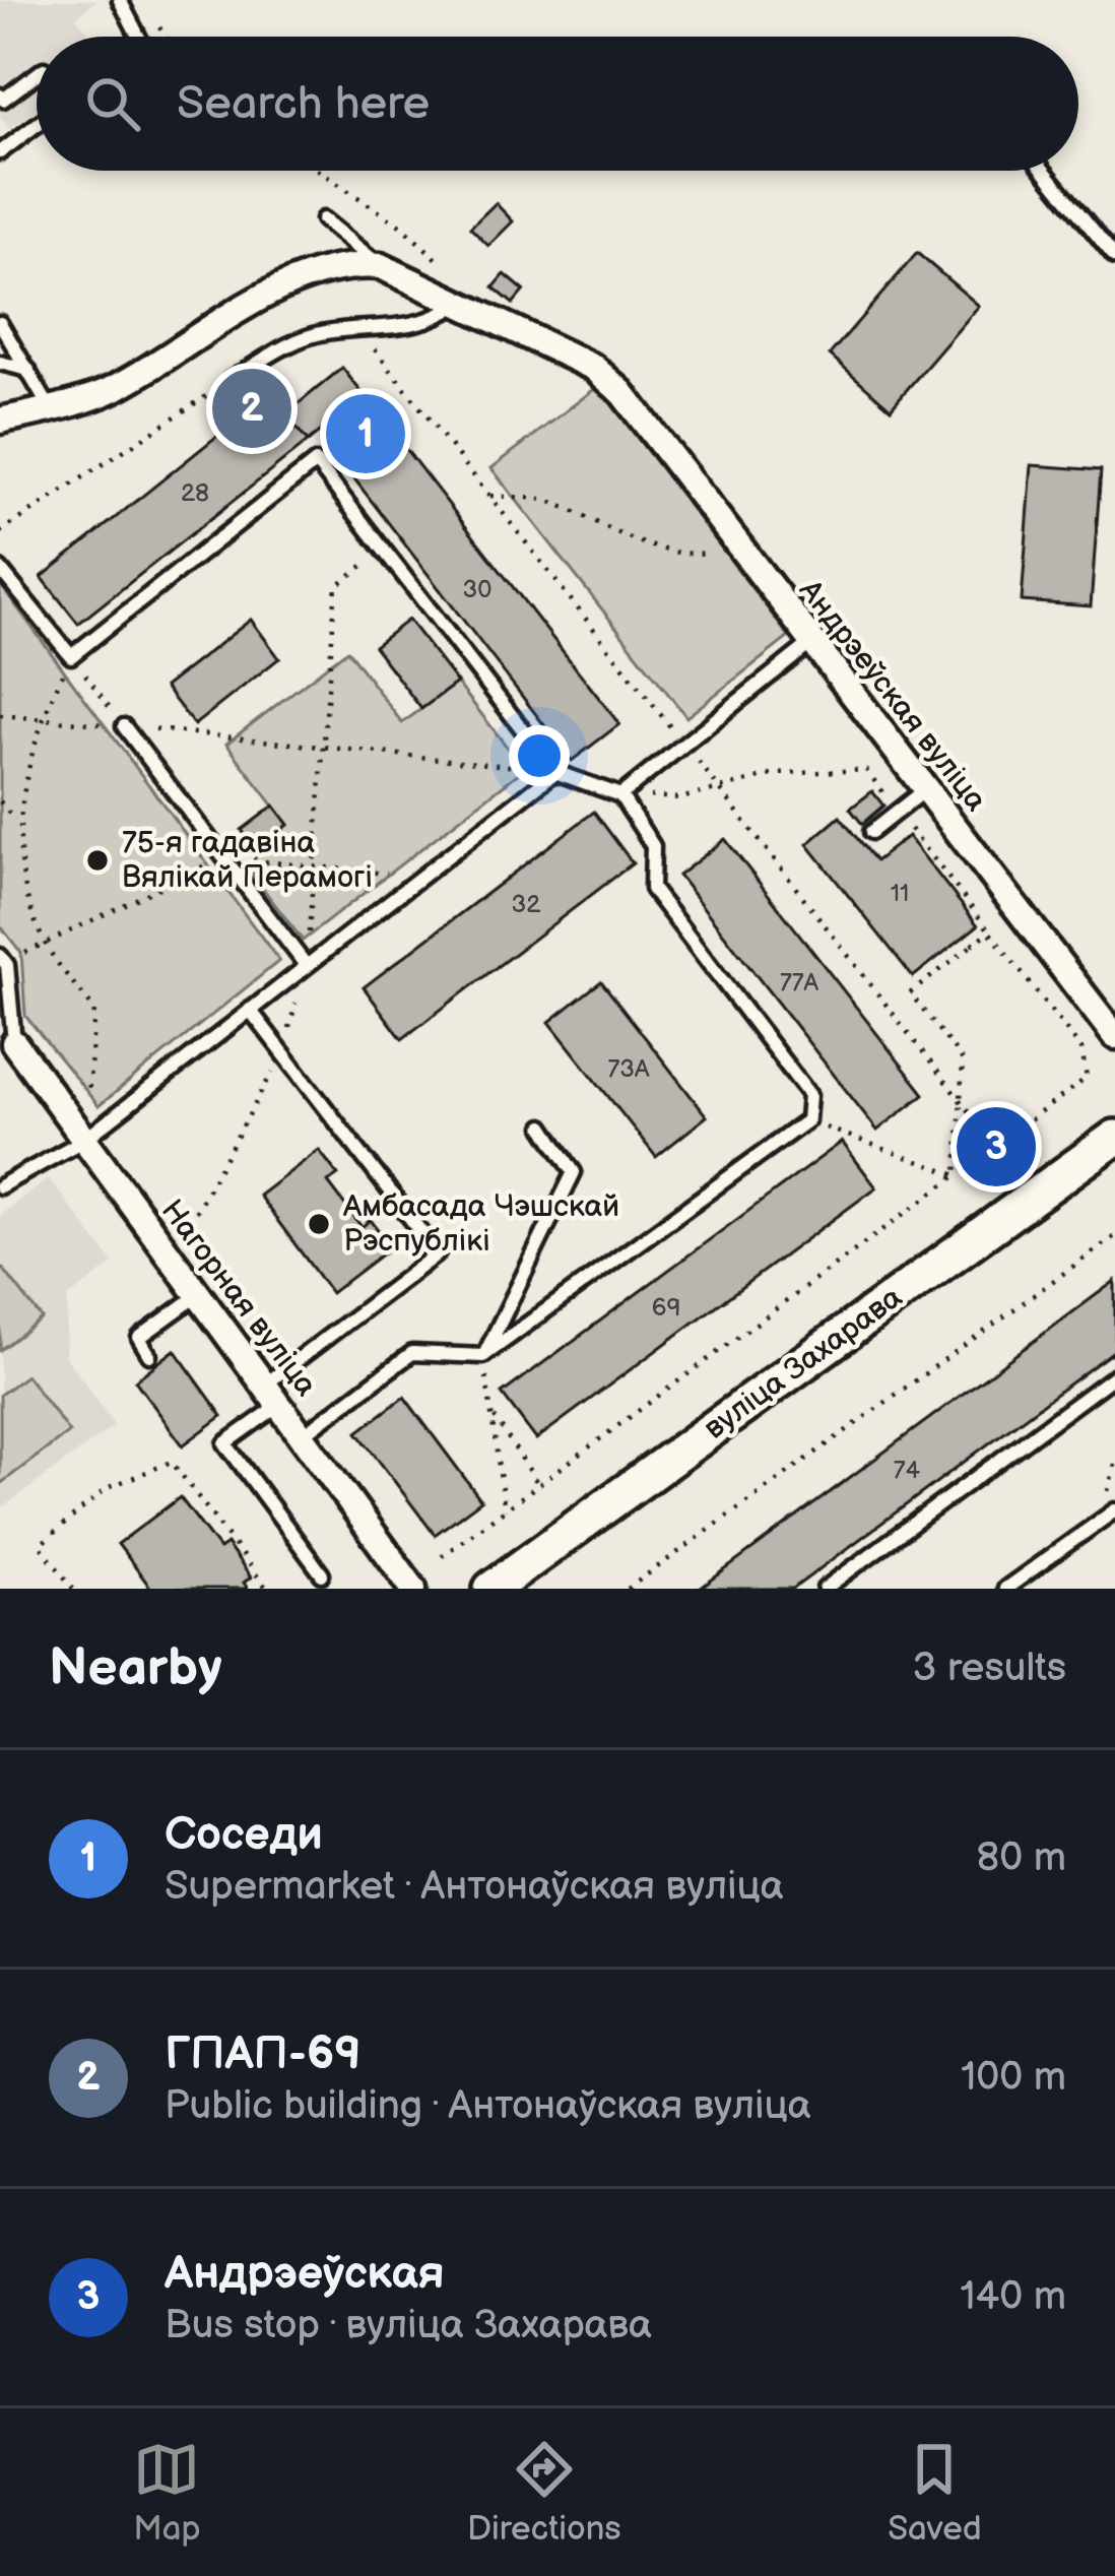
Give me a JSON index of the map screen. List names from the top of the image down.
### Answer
{
  "streets": {
    "main road": ["вуліца Захарава"],
    "street": ["Андрэеўская вуліца", "Нагорная вуліца"]
  },
  "places": ["75-я гадавіна Вялікай Перамогі", "Амбасада Чэшскай Рэспублікі"],
  "house_numbers": [
    "28",
    "30",
    "11",
    "32",
    "77А",
    "73А",
    "69",
    "74"
  ],
  "page": {
    "search": "Search here",
    "pins": ["2", "1", "3"],
    "heading": ["Nearby", "3 results"],
    "list": [
      {
        "mark": "1",
        "name": "Соседи",
        "note": "Supermarket · Антонаўская вуліца",
        "value": "80 m"
      },
      {
        "mark": "2",
        "name": "ГПАП-69",
        "note": "Public building · Антонаўская вуліца",
        "value": "100 m"
      },
      {
        "mark": "3",
        "name": "Андрэеўская",
        "note": "Bus stop · вуліца Захарава",
        "value": "140 m"
      }
    ],
    "nav": ["Map", "Directions", "Saved"]
  }
}
